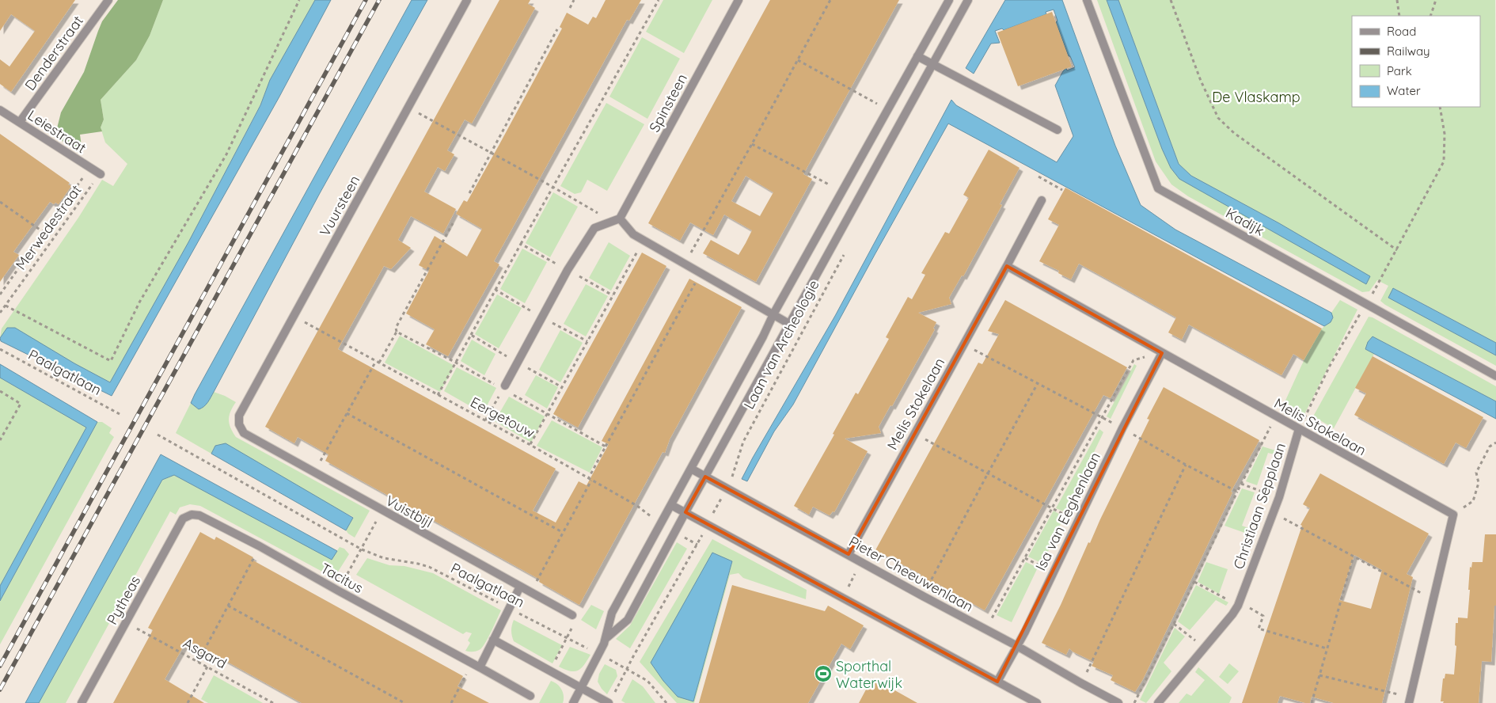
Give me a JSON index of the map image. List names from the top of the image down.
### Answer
{
  "streets": {
    "street": [
      "Denderstraat",
      "Spinsteen",
      "Leiestraat",
      "Vuursteen",
      "Kadijk",
      "Laan van Archeologie",
      "Melis Stokelaan",
      "Christiaan Sepplaan",
      "Vuistbijl",
      "Isa van Eeghenlaan",
      "Pieter Cheeuwenlaan",
      "Tacitus",
      "Pytheas"
    ],
    "path": [
      "Merwedestraat",
      "Paalgatlaan",
      "Eergetouw",
      "Asgard"
    ]
  },
  "crossings": [
    ["Denderstraat", "Leiestraat"],
    ["Leiestraat", "Merwedestraat"],
    ["Vuursteen", "Eergetouw"],
    ["Vuursteen", "Vuistbijl"],
    ["Kadijk", "Christiaan Sepplaan"],
    ["Laan van Archeologie", "Paalgatlaan"],
    ["Laan van Archeologie", "Eergetouw"],
    ["Laan van Archeologie", "Pieter Cheeuwenlaan"],
    ["Melis Stokelaan", "Christiaan Sepplaan"],
    ["Melis Stokelaan", "Isa van Eeghenlaan"],
    ["Melis Stokelaan", "Pieter Cheeuwenlaan"],
    ["Isa van Eeghenlaan", "Pieter Cheeuwenlaan"],
    ["Tacitus", "Pytheas"],
    ["Pytheas", "Asgard"]
  ],
  "parks": ["De Vlaskamp"],
  "places": {
    "sports": ["Sporthal Waterwijk"]
  },
  "legend": [
    "Road",
    "Railway",
    "Park",
    "Water"
  ]
}
